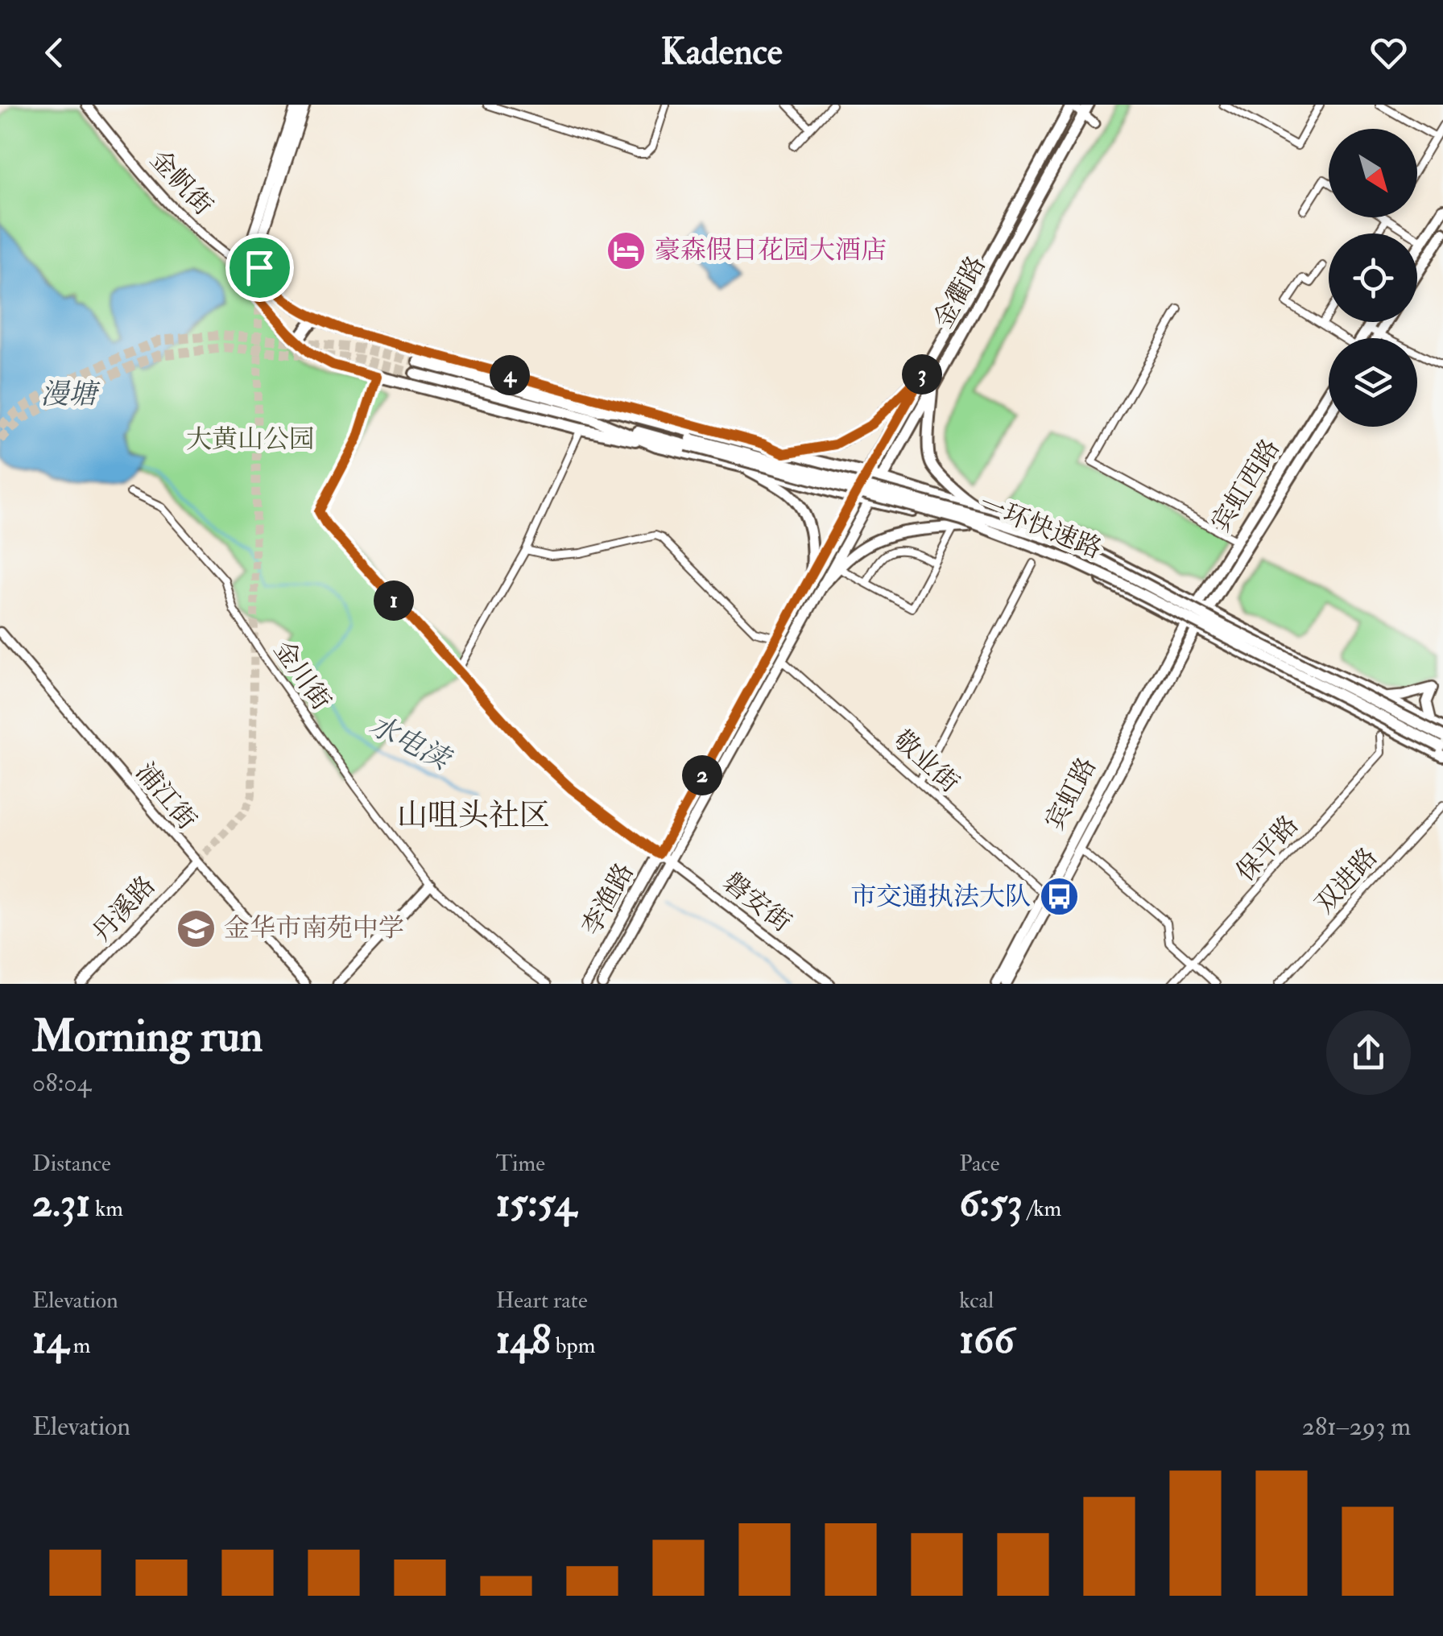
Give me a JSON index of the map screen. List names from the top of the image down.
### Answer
{
  "streets": {
    "main road": [
      "金衢路",
      "宾虹西路",
      "一环快速路",
      "宾虹路",
      "李渔路"
    ],
    "street": [
      "金帆街",
      "金川街",
      "敬业街",
      "浦江街",
      "保平路",
      "双进路",
      "磐安街",
      "丹溪路"
    ]
  },
  "crossings": [
    ["金衢路", "李渔路"],
    ["宾虹西路", "宾虹路"],
    ["敬业街", "宾虹路"],
    ["敬业街", "李渔路"],
    ["浦江街", "丹溪路"],
    ["李渔路", "磐安街"]
  ],
  "districts": ["山咀头社区"],
  "water": ["漫塘", "水电渎"],
  "parks": ["大黄山公园"],
  "places": {
    "hotel": ["豪森假日花园大酒店"],
    "bus stop": ["市交通执法大队"],
    "school or university": ["金华市南苑中学"]
  },
  "north": "bottom right",
  "page": {
    "header": "Kadence",
    "pins": [
      "3",
      "4",
      "1",
      "2"
    ],
    "heading": ["Morning run", "08:04"],
    "stats": [
      ["Distance", "2.31 km"],
      ["Time", "15:54"],
      ["Pace", "6:53 /km"],
      ["Elevation", "14 m"],
      ["Heart rate", "148 bpm"],
      ["kcal", "166"]
    ],
    "chart": ["Elevation", "281–293 m"]
  }
}
